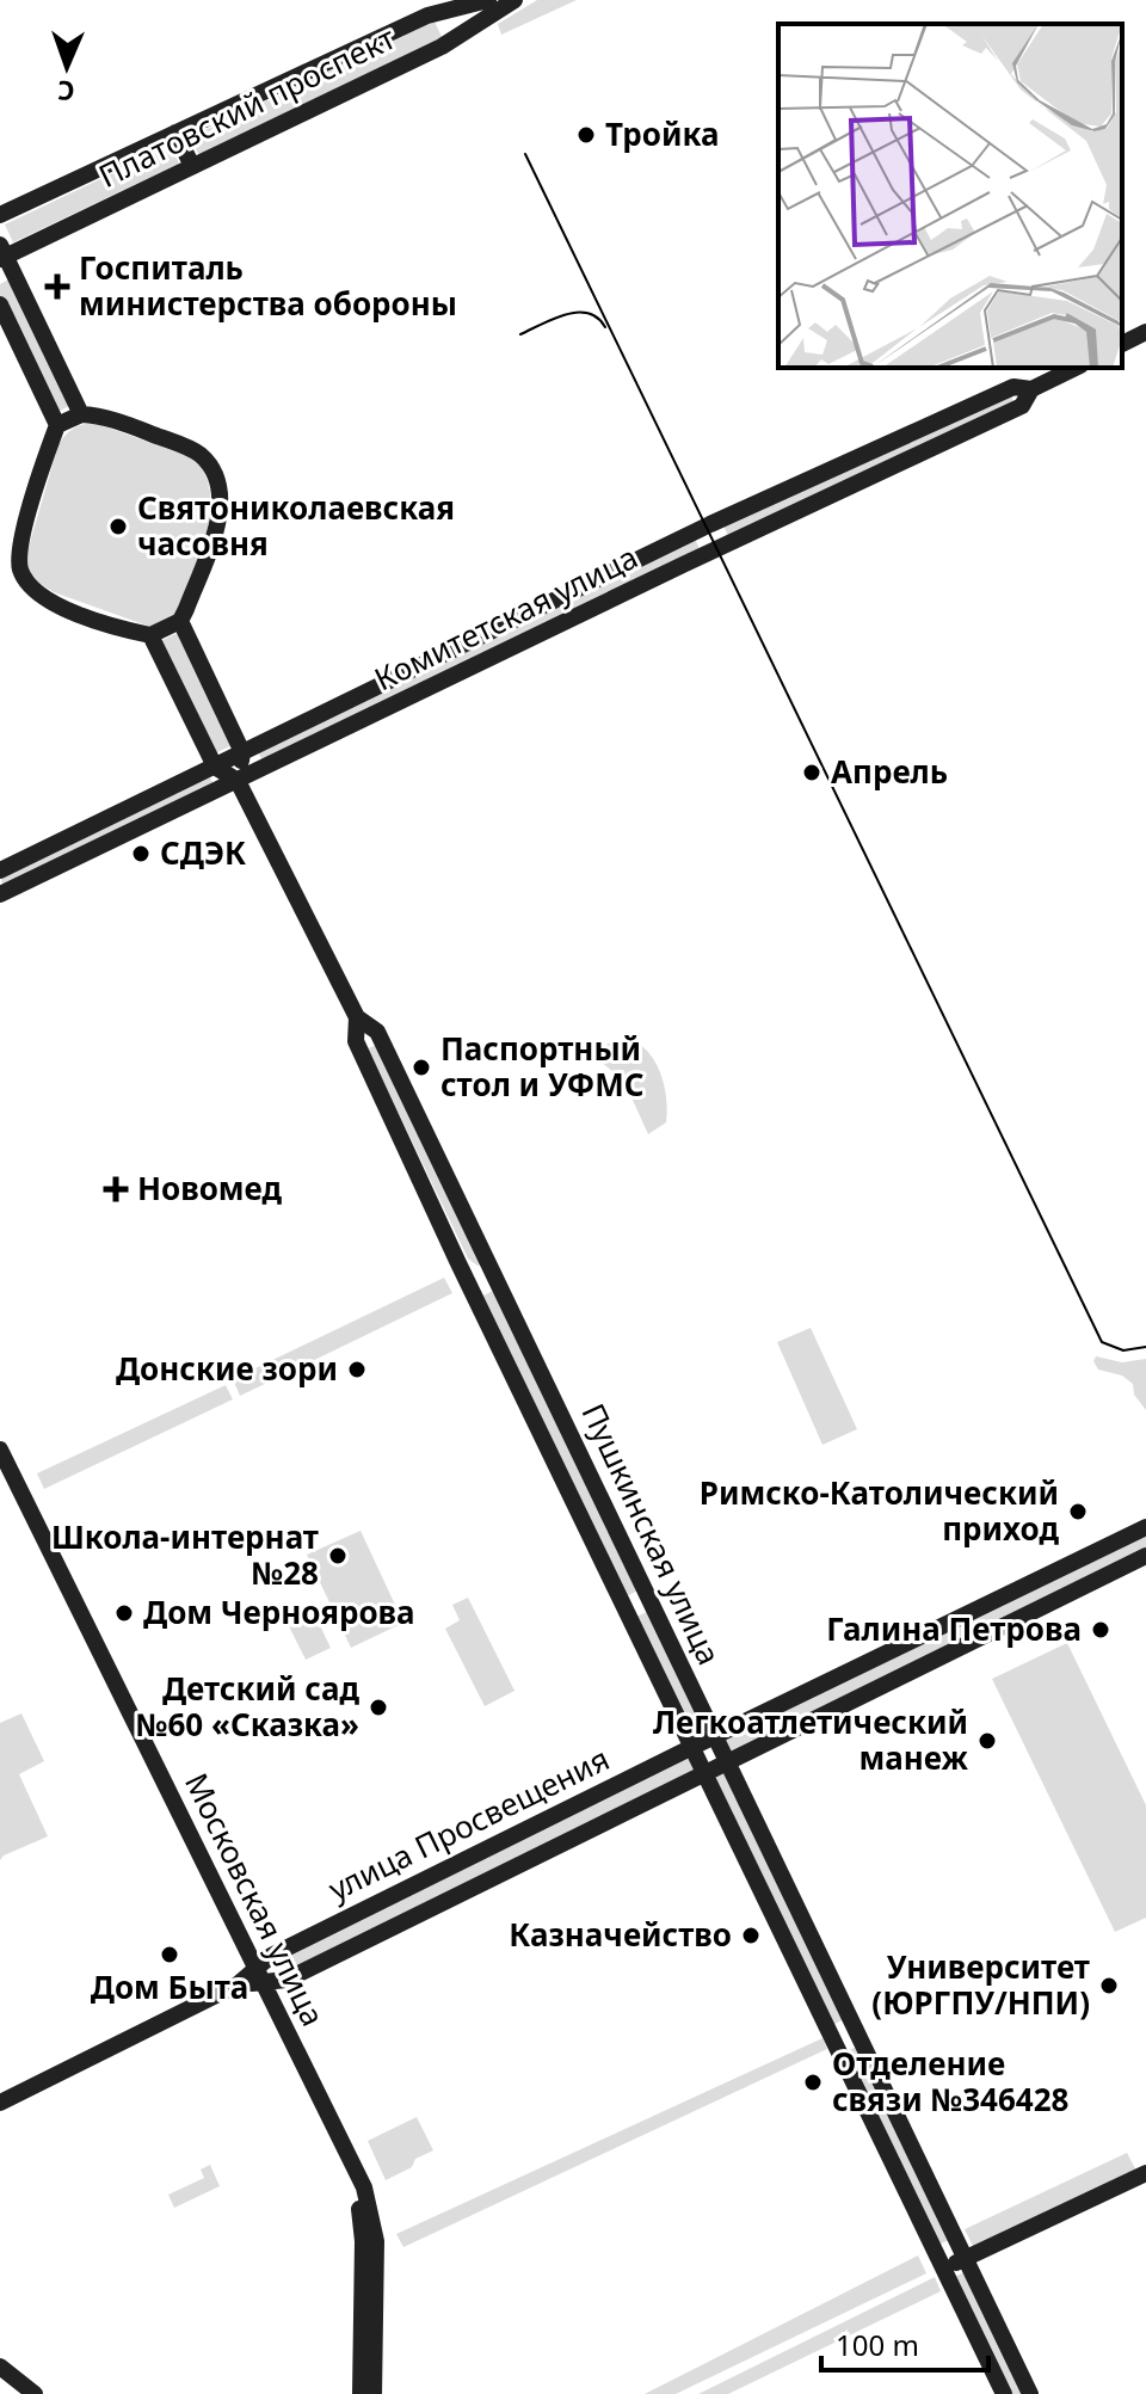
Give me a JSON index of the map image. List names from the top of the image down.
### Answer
{
  "streets": {
    "main road": [
      "Платовский проспект",
      "Комитетская улица",
      "Пушкинская улица",
      "улица Просвещения",
      "Московская улица"
    ]
  },
  "crossings": [
    ["Комитетская улица", "Пушкинская улица"],
    ["Пушкинская улица", "улица Просвещения"],
    ["улица Просвещения", "Московская улица"]
  ],
  "places": {
    "other": [
      "Тройка",
      "Святониколаевская часовня",
      "Апрель",
      "СДЭК",
      "Паспортный стол и УФМС",
      "Донские зори",
      "Римско-Католический приход",
      "Школа-интернат №28",
      "Дом Черноярова",
      "Галина Петрова",
      "Детский сад №60 «Сказка»",
      "Легкоатлетический манеж",
      "Казначейство",
      "Дом Быта",
      "Университет (ЮРГПУ/НПИ)",
      "Отделение связи №346428"
    ],
    "health": ["Госпиталь министерства обороны", "Новомед"]
  },
  "scale_bar": "100 m",
  "north": "bottom"
}
